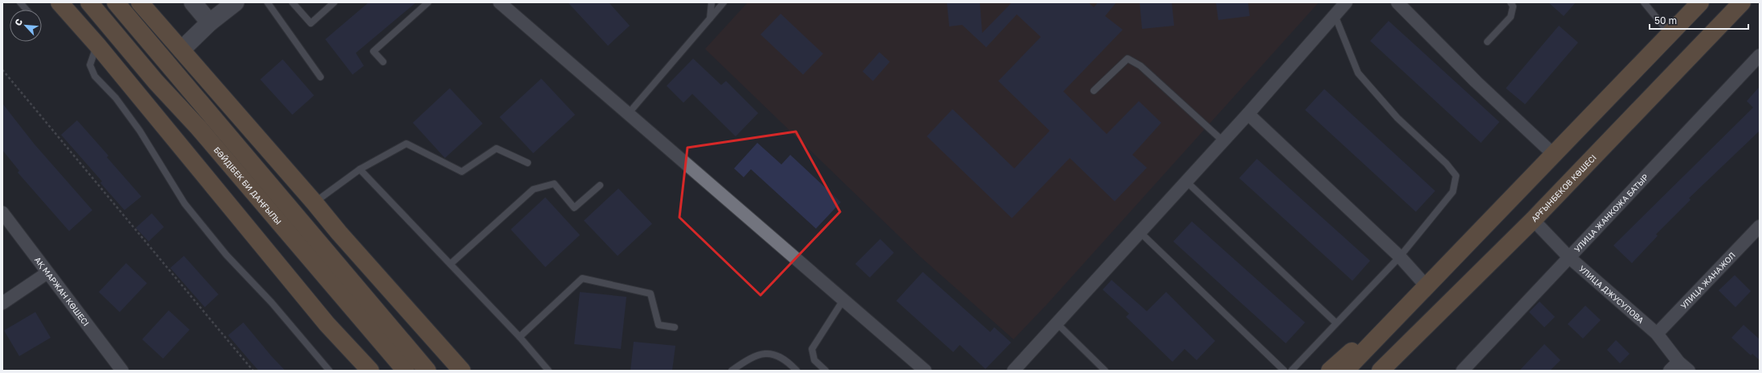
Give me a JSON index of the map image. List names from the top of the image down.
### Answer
{
  "streets": {
    "main road": ["БӘЙДІБЕК БИ ДАҢҒЫЛЫ", "АРҒЫНБЕКОВ КӨШЕСІ"],
    "street": [
      "УЛИЦА ЖАНКОЖА БАТЫР",
      "УЛИЦА ЖАНАЖОЛ",
      "АҚ МАРЖАН КӨШЕСІ",
      "УЛИЦА ДЖУСУПОВА"
    ]
  },
  "crossings": [
    ["АРҒЫНБЕКОВ КӨШЕСІ", "УЛИЦА ДЖУСУПОВА"],
    ["УЛИЦА ЖАНКОЖА БАТЫР", "УЛИЦА ДЖУСУПОВА"],
    ["УЛИЦА ЖАНАЖОЛ", "УЛИЦА ДЖУСУПОВА"]
  ],
  "scale_bar": "50 m",
  "north": "top left"
}
